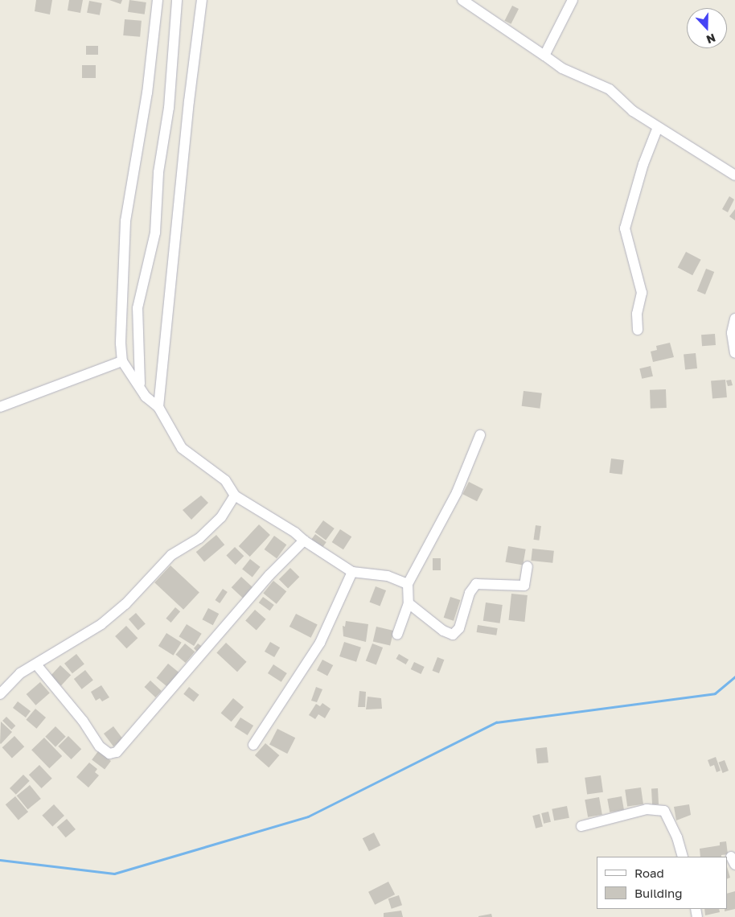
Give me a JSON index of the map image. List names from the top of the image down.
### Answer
{
  "legend": ["Road", "Building"],
  "north": "bottom"
}
